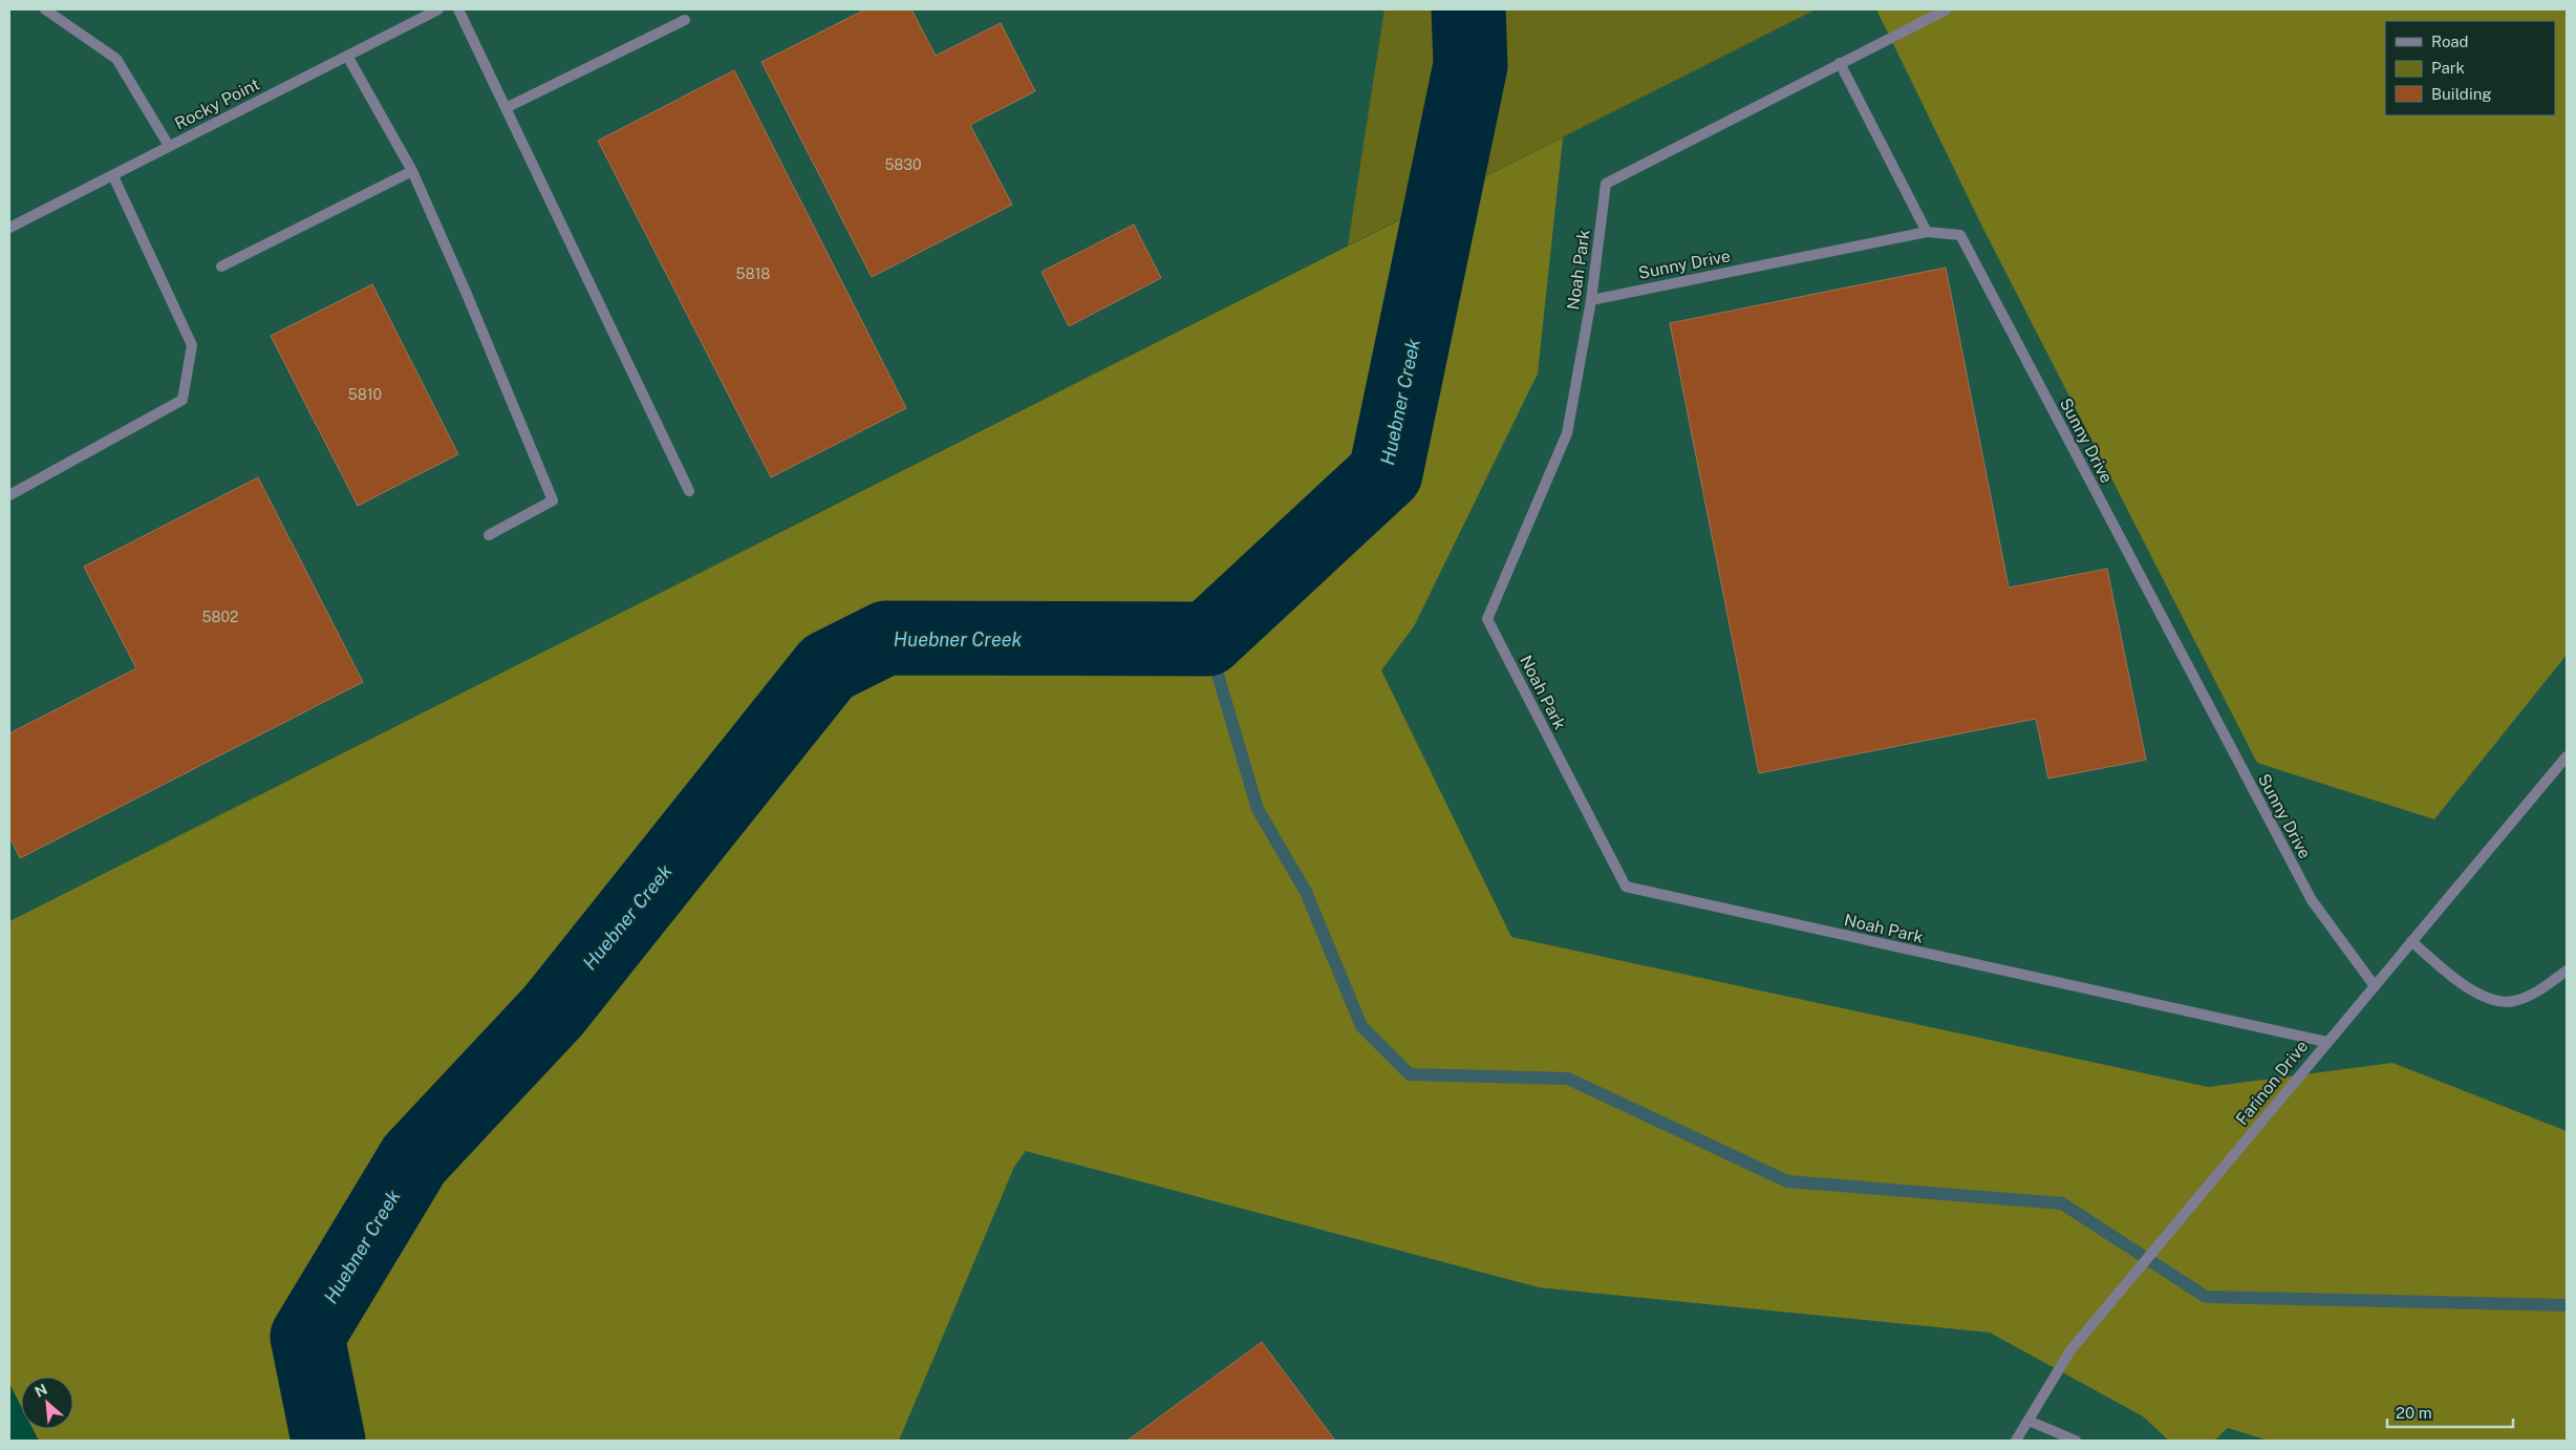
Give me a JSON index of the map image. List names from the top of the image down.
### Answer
{
  "streets": {
    "street": [
      "Rocky Point",
      "Sunny Drive",
      "Noah Park",
      "Farinon Drive"
    ]
  },
  "crossings": [
    ["Sunny Drive", "Noah Park"],
    ["Sunny Drive", "Farinon Drive"],
    ["Noah Park", "Farinon Drive"]
  ],
  "water": ["Huebner Creek"],
  "house_numbers": [
    "5830",
    "5818",
    "5810",
    "5802"
  ],
  "legend": ["Road", "Park", "Building"],
  "scale_bar": "20 m",
  "north": "top left"
}
